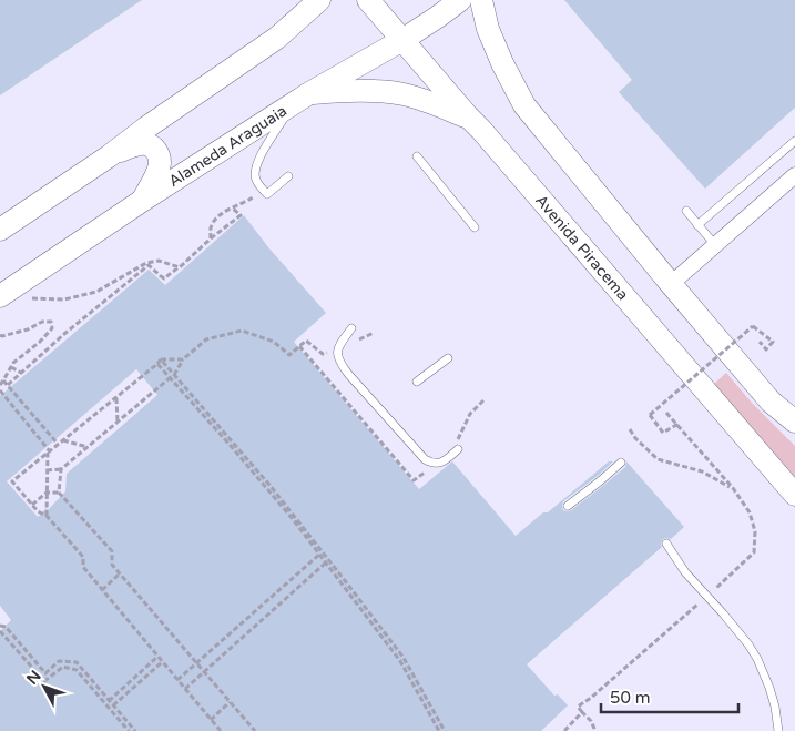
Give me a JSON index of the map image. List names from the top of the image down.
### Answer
{
  "streets": {
    "main road": ["Alameda Araguaia", "Avenida Piracema"]
  },
  "crossings": [
    ["Alameda Araguaia", "Avenida Piracema"]
  ],
  "scale_bar": "50 m",
  "north": "top left"
}
